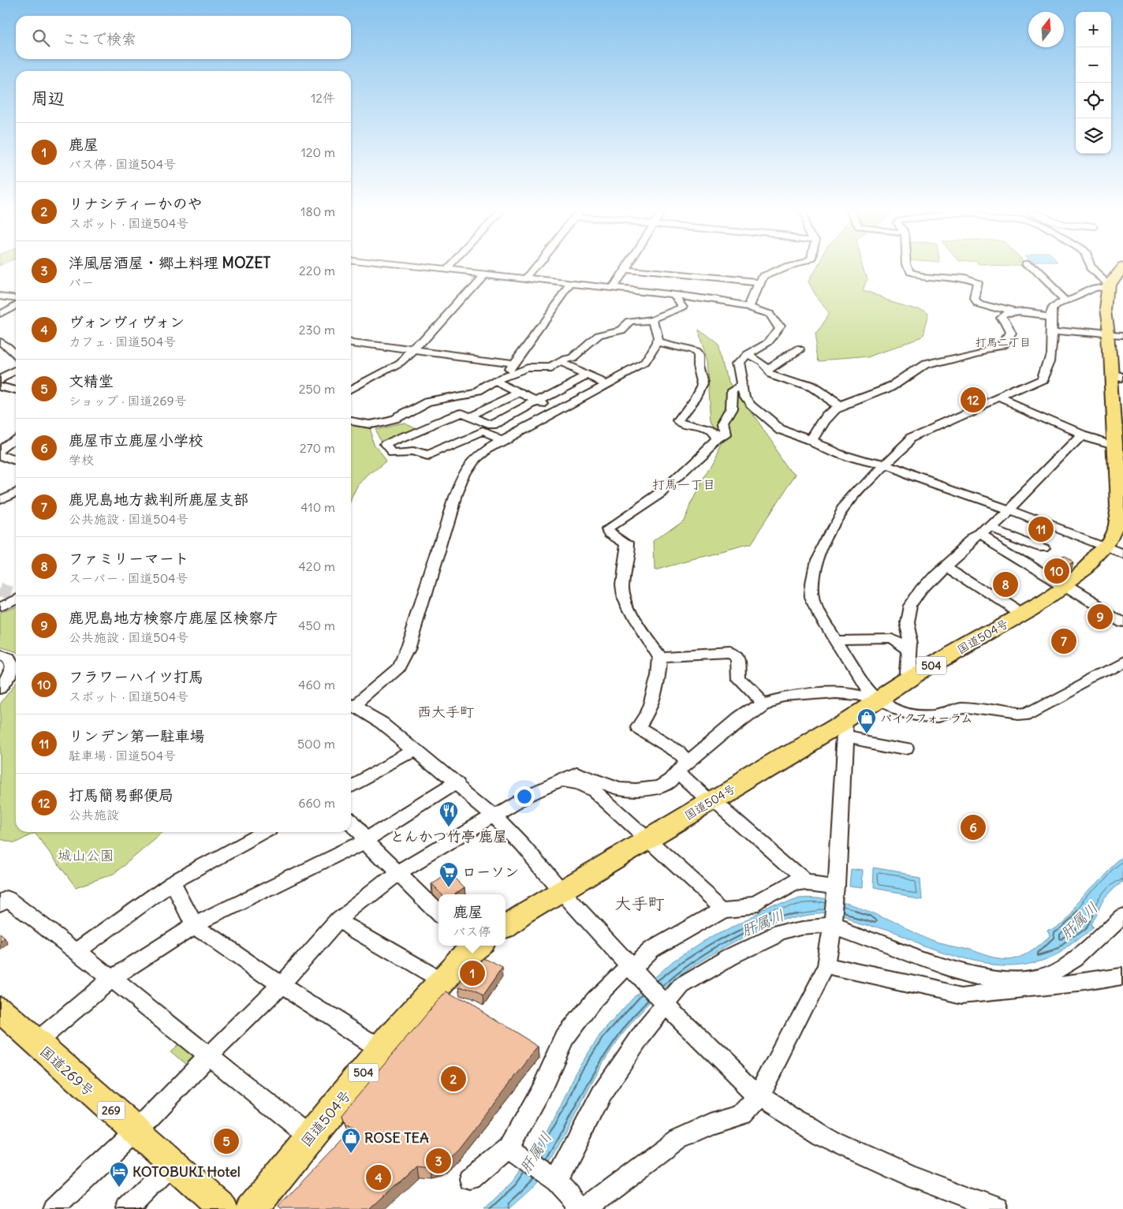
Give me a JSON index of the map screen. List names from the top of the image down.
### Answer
{
  "streets": {
    "highway": [
      "国道504号",
      "504",
      "国道269号",
      "269"
    ]
  },
  "districts": [
    "打馬二丁目",
    "打馬一丁目",
    "西大手町",
    "大手町"
  ],
  "water": ["肝属川"],
  "parks": ["城山公園"],
  "places": {
    "shop": ["バイクフォーラム", "ROSE TEA"],
    "restaurant": ["とんかつ竹亭 鹿屋"],
    "supermarket": ["ローソン"],
    "hotel": ["KOTOBUKI Hotel"]
  },
  "north": "top",
  "page": {
    "map_buttons": ["+", "−"],
    "search": "ここで検索",
    "heading": ["周辺", "12件"],
    "list": [
      {
        "mark": "1",
        "name": "鹿屋",
        "note": "バス停 · 国道504号",
        "value": "120 m"
      },
      {
        "mark": "2",
        "name": "リナシティーかのや",
        "note": "スポット · 国道504号",
        "value": "180 m"
      },
      {
        "mark": "3",
        "name": "洋風居酒屋・郷土料理 MOZET",
        "note": "バー",
        "value": "220 m"
      },
      {
        "mark": "4",
        "name": "ヴォンヴィヴォン",
        "note": "カフェ · 国道504号",
        "value": "230 m"
      },
      {
        "mark": "5",
        "name": "文精堂",
        "note": "ショップ · 国道269号",
        "value": "250 m"
      },
      {
        "mark": "6",
        "name": "鹿屋市立鹿屋小学校",
        "note": "学校",
        "value": "270 m"
      },
      {
        "mark": "7",
        "name": "鹿児島地方裁判所鹿屋支部",
        "note": "公共施設 · 国道504号",
        "value": "410 m"
      },
      {
        "mark": "8",
        "name": "ファミリーマート",
        "note": "スーパー · 国道504号",
        "value": "420 m"
      },
      {
        "mark": "9",
        "name": "鹿児島地方検察庁鹿屋区検察庁",
        "note": "公共施設 · 国道504号",
        "value": "450 m"
      },
      {
        "mark": "10",
        "name": "フラワーハイツ打馬",
        "note": "スポット · 国道504号",
        "value": "460 m"
      },
      {
        "mark": "11",
        "name": "リンデン第一駐車場",
        "note": "駐車場 · 国道504号",
        "value": "500 m"
      },
      {
        "mark": "12",
        "name": "打馬簡易郵便局",
        "note": "公共施設",
        "value": "660 m"
      }
    ],
    "pins": [
      "12",
      "11",
      "10",
      "8",
      "9",
      "7",
      "6",
      "1",
      "2",
      "5",
      "3",
      "4"
    ],
    "popup": ["鹿屋", "バス停"]
  }
}
